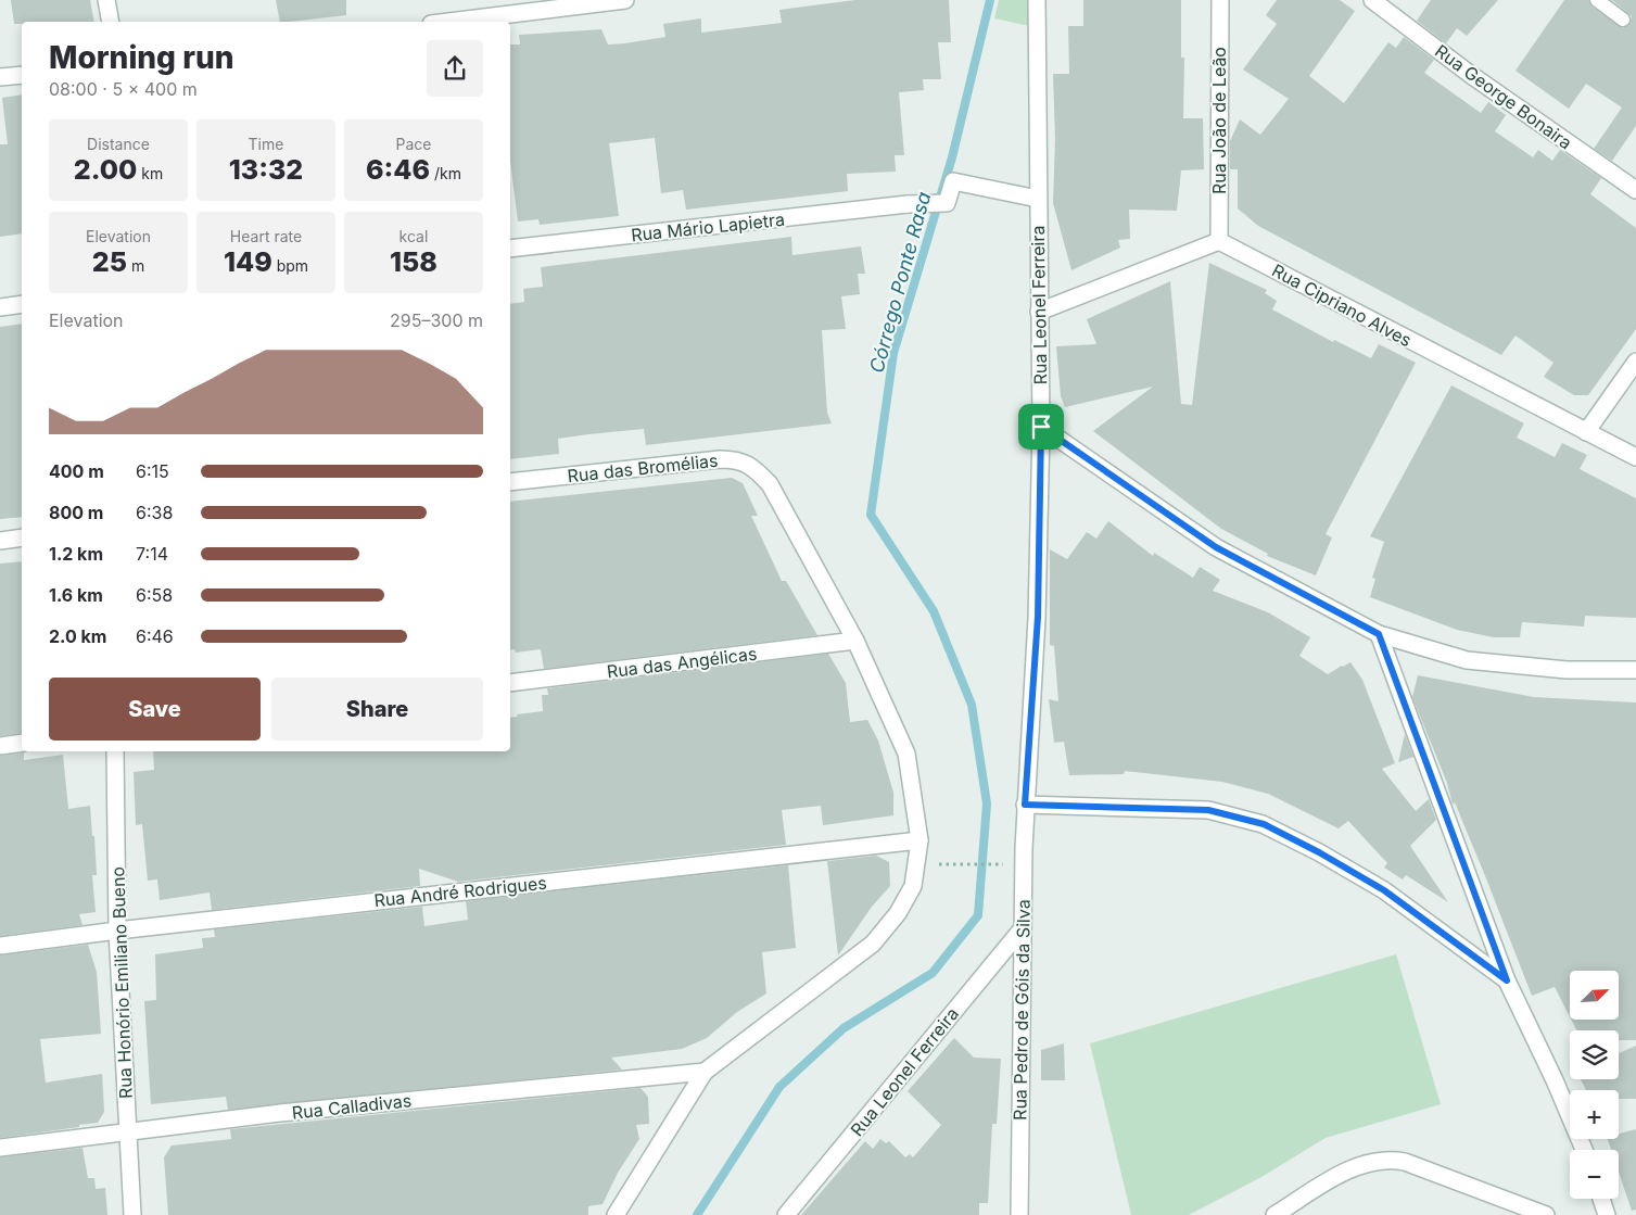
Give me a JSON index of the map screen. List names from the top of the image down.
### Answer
{
  "streets": {
    "street": [
      "Rua George Bonaira",
      "Rua João de Leão",
      "Rua Mário Lapietra",
      "Rua Leonel Ferreira",
      "Rua Cipriano Alves",
      "Rua das Bromélias",
      "Rua das Angélicas",
      "Rua André Rodrigues",
      "Rua Honório Emiliano Bueno",
      "Rua Pedro de Góis da Silva",
      "Rua Calladivas"
    ]
  },
  "crossings": [
    ["Rua João de Leão", "Rua Cipriano Alves"],
    ["Rua Mário Lapietra", "Rua Leonel Ferreira"],
    ["Rua Leonel Ferreira", "Rua Pedro de Góis da Silva"],
    ["Rua das Bromélias", "Rua das Angélicas"],
    ["Rua das Bromélias", "Rua André Rodrigues"],
    ["Rua das Bromélias", "Rua Calladivas"],
    ["Rua André Rodrigues", "Rua Honório Emiliano Bueno"],
    ["Rua Honório Emiliano Bueno", "Rua Calladivas"]
  ],
  "water": ["Córrego Ponte Rasa"],
  "north": "top right",
  "page": {
    "heading": ["Morning run", "08:00 · 5 × 400 m"],
    "stats": [
      ["Distance", "2.00 km"],
      ["Time", "13:32"],
      ["Pace", "6:46 /km"],
      ["Elevation", "25 m"],
      ["Heart rate", "149 bpm"],
      ["kcal", "158"]
    ],
    "chart": ["Elevation", "295–300 m"],
    "list": [
      {
        "name": "400 m",
        "note": "6:15"
      },
      {
        "name": "800 m",
        "note": "6:38"
      },
      {
        "name": "1.2 km",
        "note": "7:14"
      },
      {
        "name": "1.6 km",
        "note": "6:58"
      },
      {
        "name": "2.0 km",
        "note": "6:46"
      }
    ],
    "buttons": ["Save", "Share"],
    "map_buttons": ["+", "−"]
  }
}
